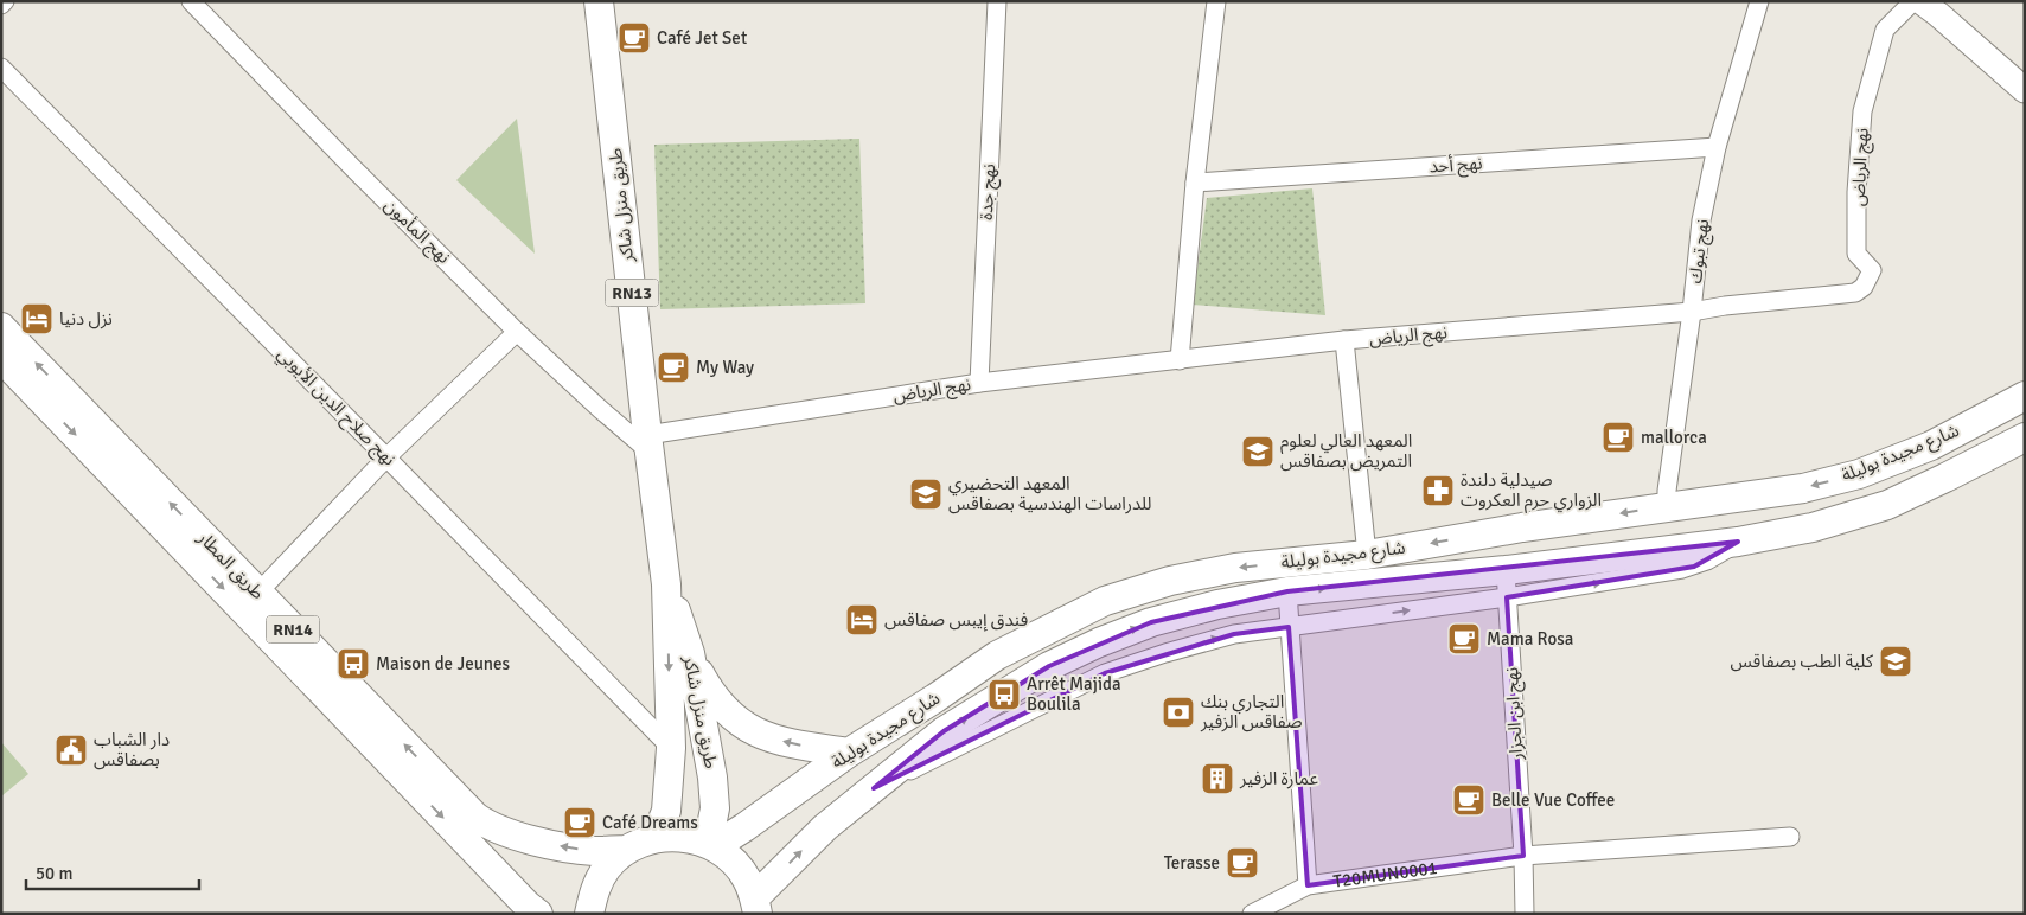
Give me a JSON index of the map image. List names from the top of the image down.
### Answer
{
  "streets": {
    "main road": [
      "طريق منزل شاكر",
      "RN13",
      "شارع مجيدة بوليلة",
      "طريق المطار",
      "RN14"
    ],
    "street": [
      "نهج أحد",
      "نهج الرياض",
      "نهج جدة",
      "نهج المأمون",
      "نهج تبوك",
      "نهج صلاح الدين الأيوبي",
      "نهج ابن الجزار",
      "T20MUN0001"
    ]
  },
  "crossings": [
    ["نهج أحد", "نهج تبوك"],
    ["نهج الرياض", "نهج جدة"],
    ["نهج الرياض", "طريق منزل شاكر"],
    ["نهج الرياض", "نهج المأمون"],
    ["نهج الرياض", "نهج تبوك"],
    ["طريق منزل شاكر", "نهج المأمون"],
    ["طريق منزل شاكر", "نهج صلاح الدين الأيوبي"],
    ["طريق منزل شاكر", "شارع مجيدة بوليلة"],
    ["نهج تبوك", "شارع مجيدة بوليلة"],
    ["شارع مجيدة بوليلة", "نهج ابن الجزار"],
    ["نهج ابن الجزار", "T20MUN0001"]
  ],
  "places": {
    "cafe": [
      "Café Jet Set",
      "My Way",
      "mallorca",
      "Mama Rosa",
      "Belle Vue Coffee",
      "Café Dreams",
      "Terasse"
    ],
    "hotel": ["نزل دنيا", "فندق إيبس صفاقس"],
    "school or university": ["المعهد العالي لعلوم التمريض بصفاقس", "المعهد التحضيري للدراسات الهندسية بصفاقس", "كلية الطب بصفاقس"],
    "pharmacy": ["صيدلية دلندة الزواري حرم العكروت"],
    "bus stop": ["Maison de Jeunes", "Arrêt Majida Boulila"],
    "bank": ["التجاري بنك صفاقس الزفير"],
    "public building": ["دار الشباب بصفاقس"],
    "building": ["عمارة الزفير"]
  },
  "scale_bar": "50 m"
}
